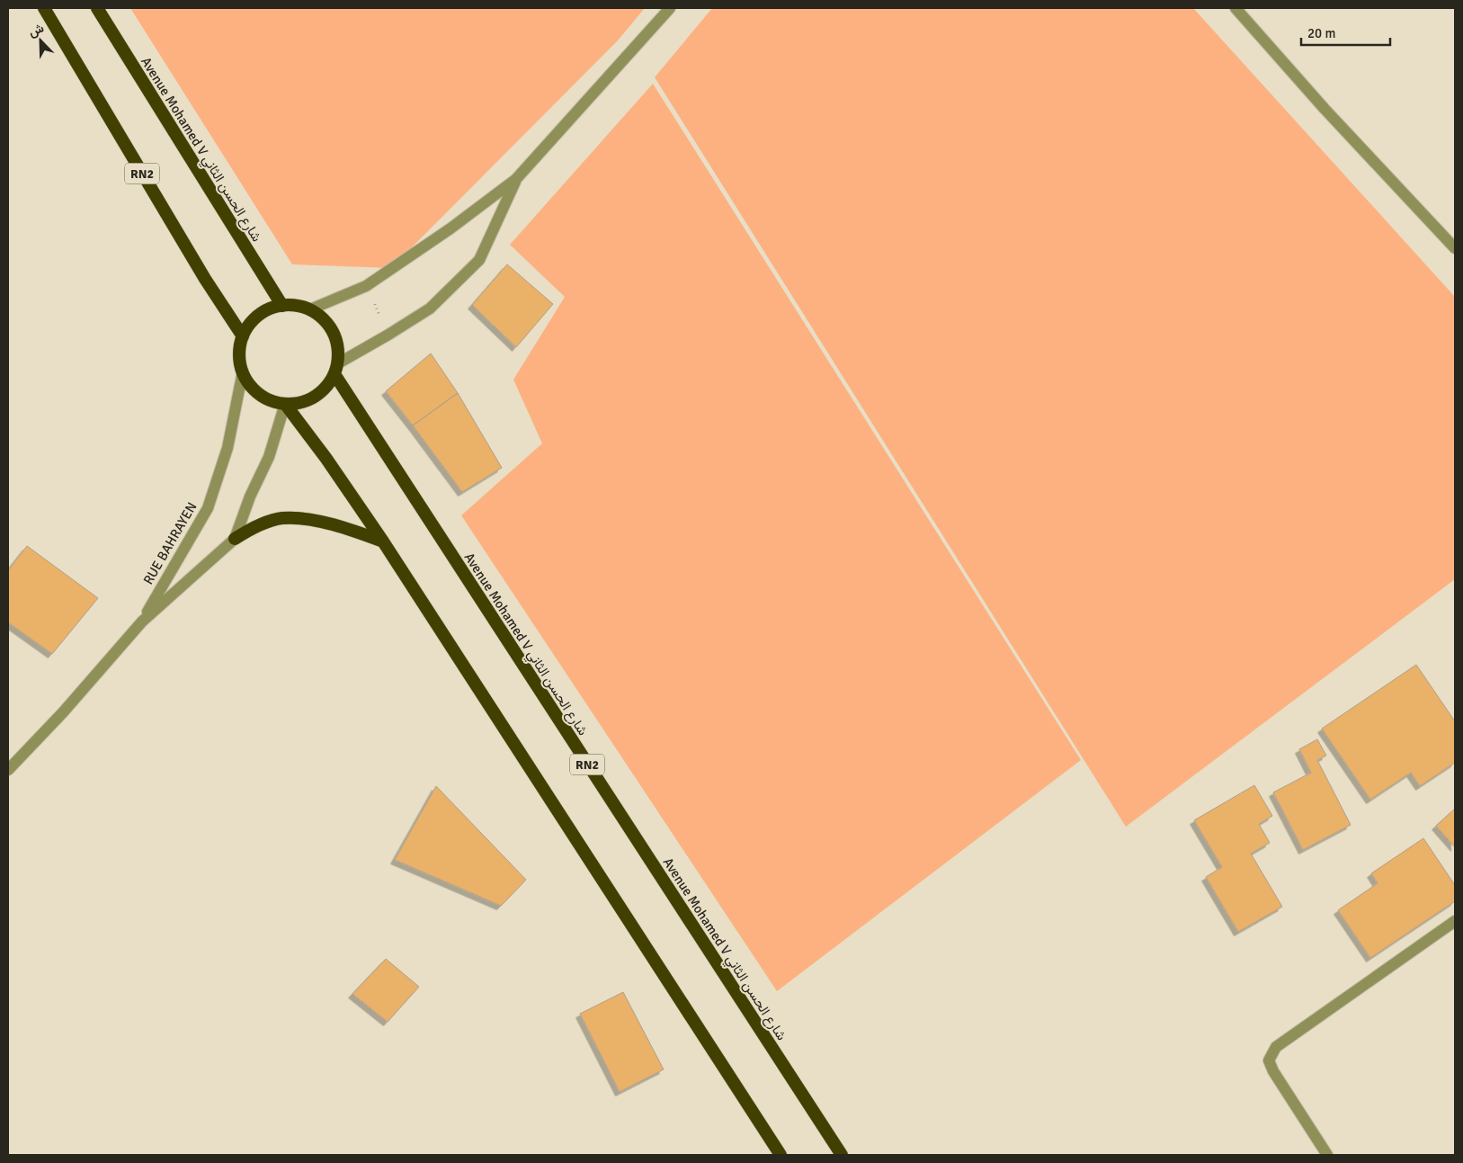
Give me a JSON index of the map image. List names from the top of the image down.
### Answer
{
  "streets": {
    "highway": ["Avenue Mohamed V شارع الحسن الثاني", "RN2"],
    "street": ["RUE BAHRAYEN"]
  },
  "crossings": [
    ["Avenue Mohamed V شارع الحسن الثاني", "RN2"],
    ["Avenue Mohamed V شارع الحسن الثاني", "RUE BAHRAYEN"],
    ["RN2", "RUE BAHRAYEN"]
  ],
  "scale_bar": "20 m",
  "north": "top left"
}
